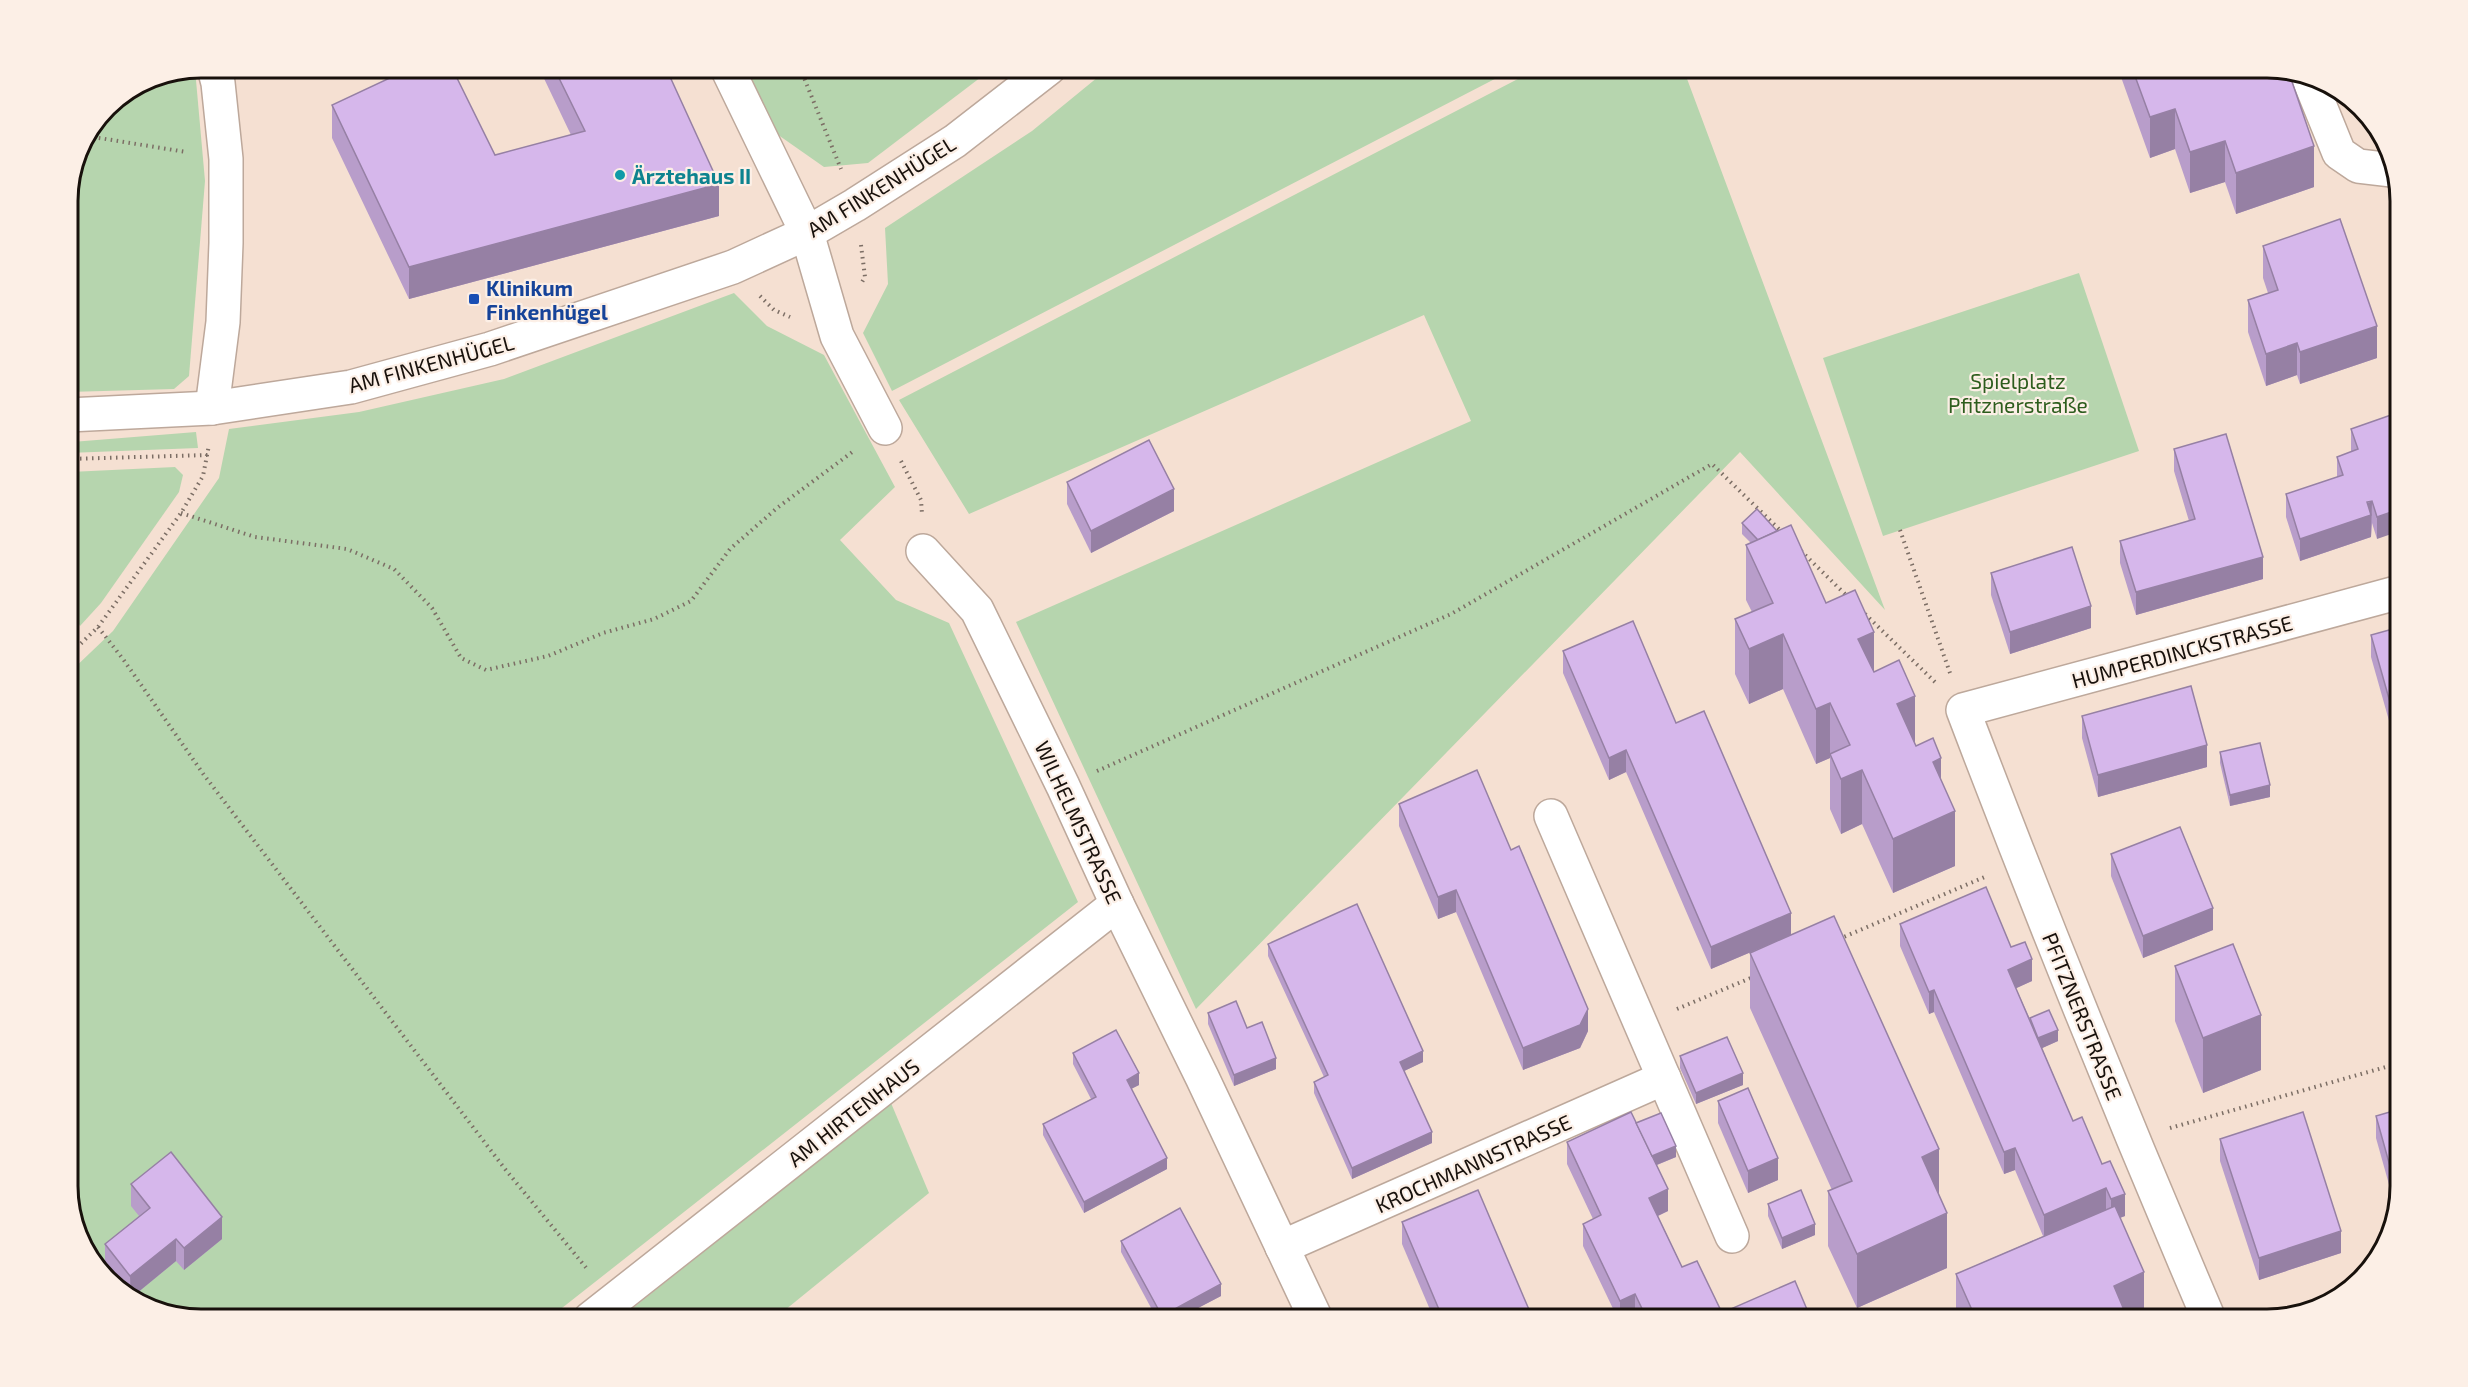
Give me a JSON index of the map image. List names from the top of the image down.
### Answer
{
  "streets": {
    "street": [
      "AM FINKENHÜGEL",
      "HUMPERDINCKSTRASSE",
      "WILHELMSTRASSE",
      "PFITZNERSTRASSE",
      "AM HIRTENHAUS",
      "KROCHMANNSTRASSE"
    ]
  },
  "crossings": [
    ["HUMPERDINCKSTRASSE", "PFITZNERSTRASSE"],
    ["WILHELMSTRASSE", "AM HIRTENHAUS"],
    ["WILHELMSTRASSE", "KROCHMANNSTRASSE"]
  ],
  "parks": ["Spielplatz Pfitznerstraße"],
  "places": {
    "other": ["Ärztehaus II"],
    "transit": ["Klinikum Finkenhügel"]
  }
}
